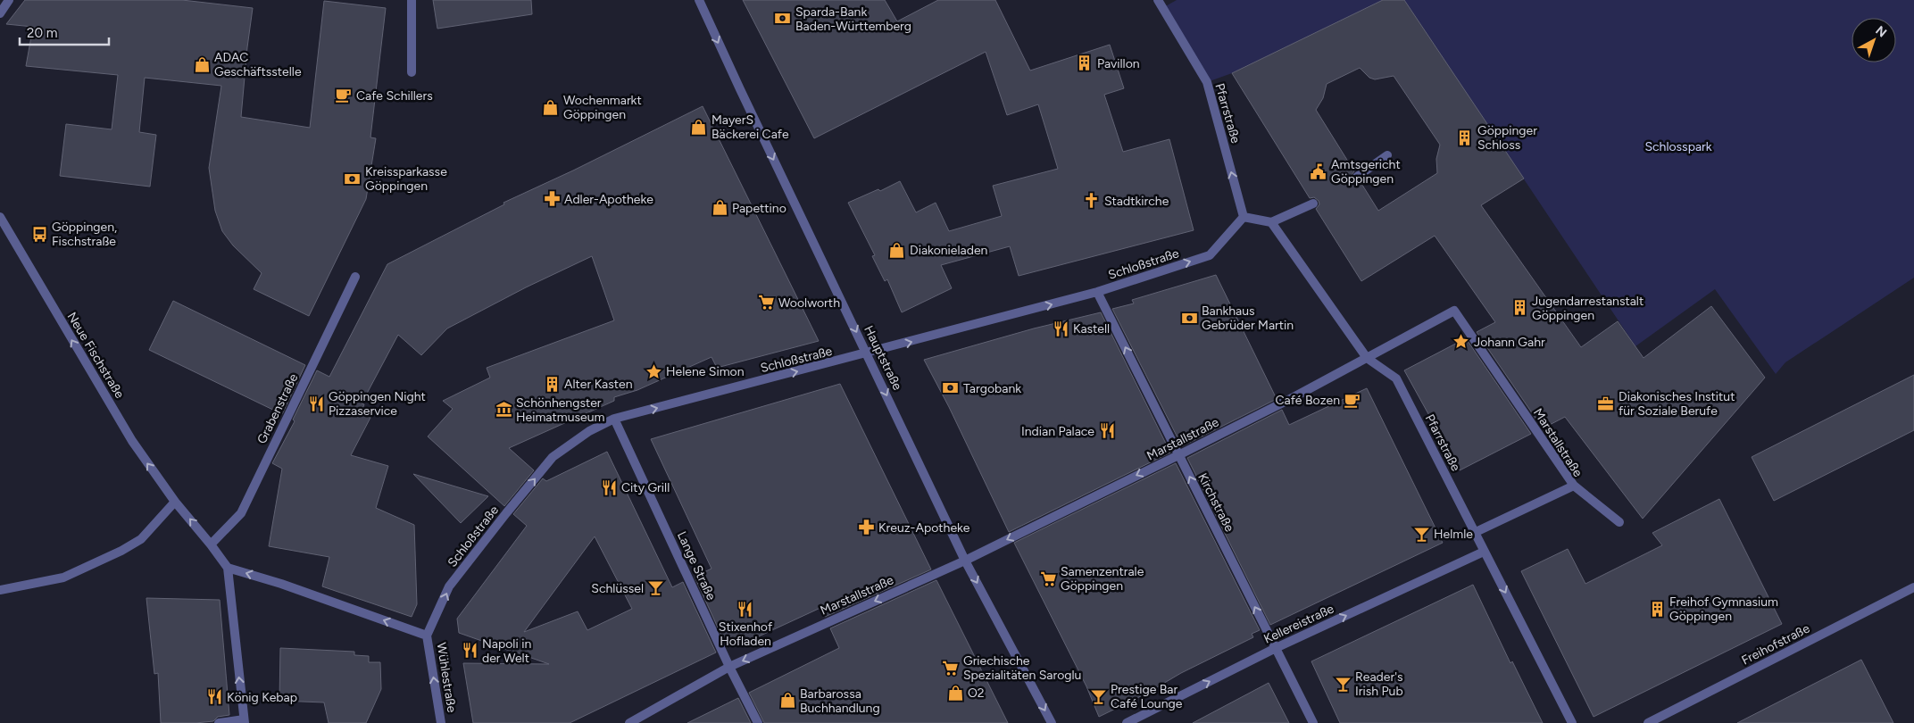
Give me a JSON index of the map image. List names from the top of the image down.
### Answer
{
  "streets": {
    "street": [
      "Pfarrstraße",
      "Schloßstraße",
      "Neue Fischstraße",
      "Hauptstraße",
      "Grabenstraße",
      "Marstallstraße",
      "Kirchstraße",
      "Lange Straße",
      "Kellereistraße",
      "Freihofstraße",
      "Wühlestraße"
    ]
  },
  "crossings": [
    ["Pfarrstraße", "Schloßstraße"],
    ["Pfarrstraße", "Marstallstraße"],
    ["Pfarrstraße", "Kellereistraße"],
    ["Schloßstraße", "Hauptstraße"],
    ["Schloßstraße", "Kirchstraße"],
    ["Schloßstraße", "Lange Straße"],
    ["Schloßstraße", "Wühlestraße"],
    ["Hauptstraße", "Marstallstraße"],
    ["Marstallstraße", "Kirchstraße"],
    ["Marstallstraße", "Lange Straße"],
    ["Kirchstraße", "Kellereistraße"]
  ],
  "one_way": [
    "Schloßstraße",
    "Neue Fischstraße",
    "Hauptstraße",
    "Marstallstraße",
    "Kirchstraße",
    "Kellereistraße",
    "Wühlestraße"
  ],
  "parks": ["Schlosspark"],
  "places": {
    "bank": [
      "Sparda-Bank Baden-Württemberg",
      "Kreissparkasse Göppingen",
      "Bankhaus Gebrüder Martin",
      "Targobank"
    ],
    "building": [
      "Pavillon",
      "Göppinger Schloss",
      "Jugendarrestanstalt Göppingen",
      "Alter Kasten",
      "Freihof Gymnasium Göppingen"
    ],
    "shop": [
      "ADAC Geschäftsstelle",
      "Wochenmarkt Göppingen",
      "MayerS Bäckerei Cafe",
      "Papettino",
      "Diakonieladen",
      "O2",
      "Barbarossa Buchhandlung"
    ],
    "cafe": ["Cafe Schillers", "Café Bozen"],
    "public building": ["Amtsgericht Göppingen"],
    "pharmacy": ["Adler-Apotheke", "Kreuz-Apotheke"],
    "church": ["Stadtkirche"],
    "bus stop": ["Göppingen, Fischstraße"],
    "supermarket": ["Woolworth", "Samenzentrale Göppingen", "Griechische Spezialitäten Saroglu"],
    "restaurant": [
      "Kastell",
      "Göppingen Night Pizzaservice",
      "Indian Palace",
      "City Grill",
      "Stixenhof Hofladen",
      "Napoli in der Welt",
      "König Kebap"
    ],
    "place": ["Johann Gahr", "Helene Simon"],
    "office": ["Diakonisches Institut für Soziale Berufe"],
    "museum": ["Schönhengster Heimatmuseum"],
    "bar": [
      "Helmle",
      "Schlüssel",
      "Reader's Irish Pub",
      "Prestige Bar Café Lounge"
    ]
  },
  "scale_bar": "20 m",
  "north": "top right"
}
